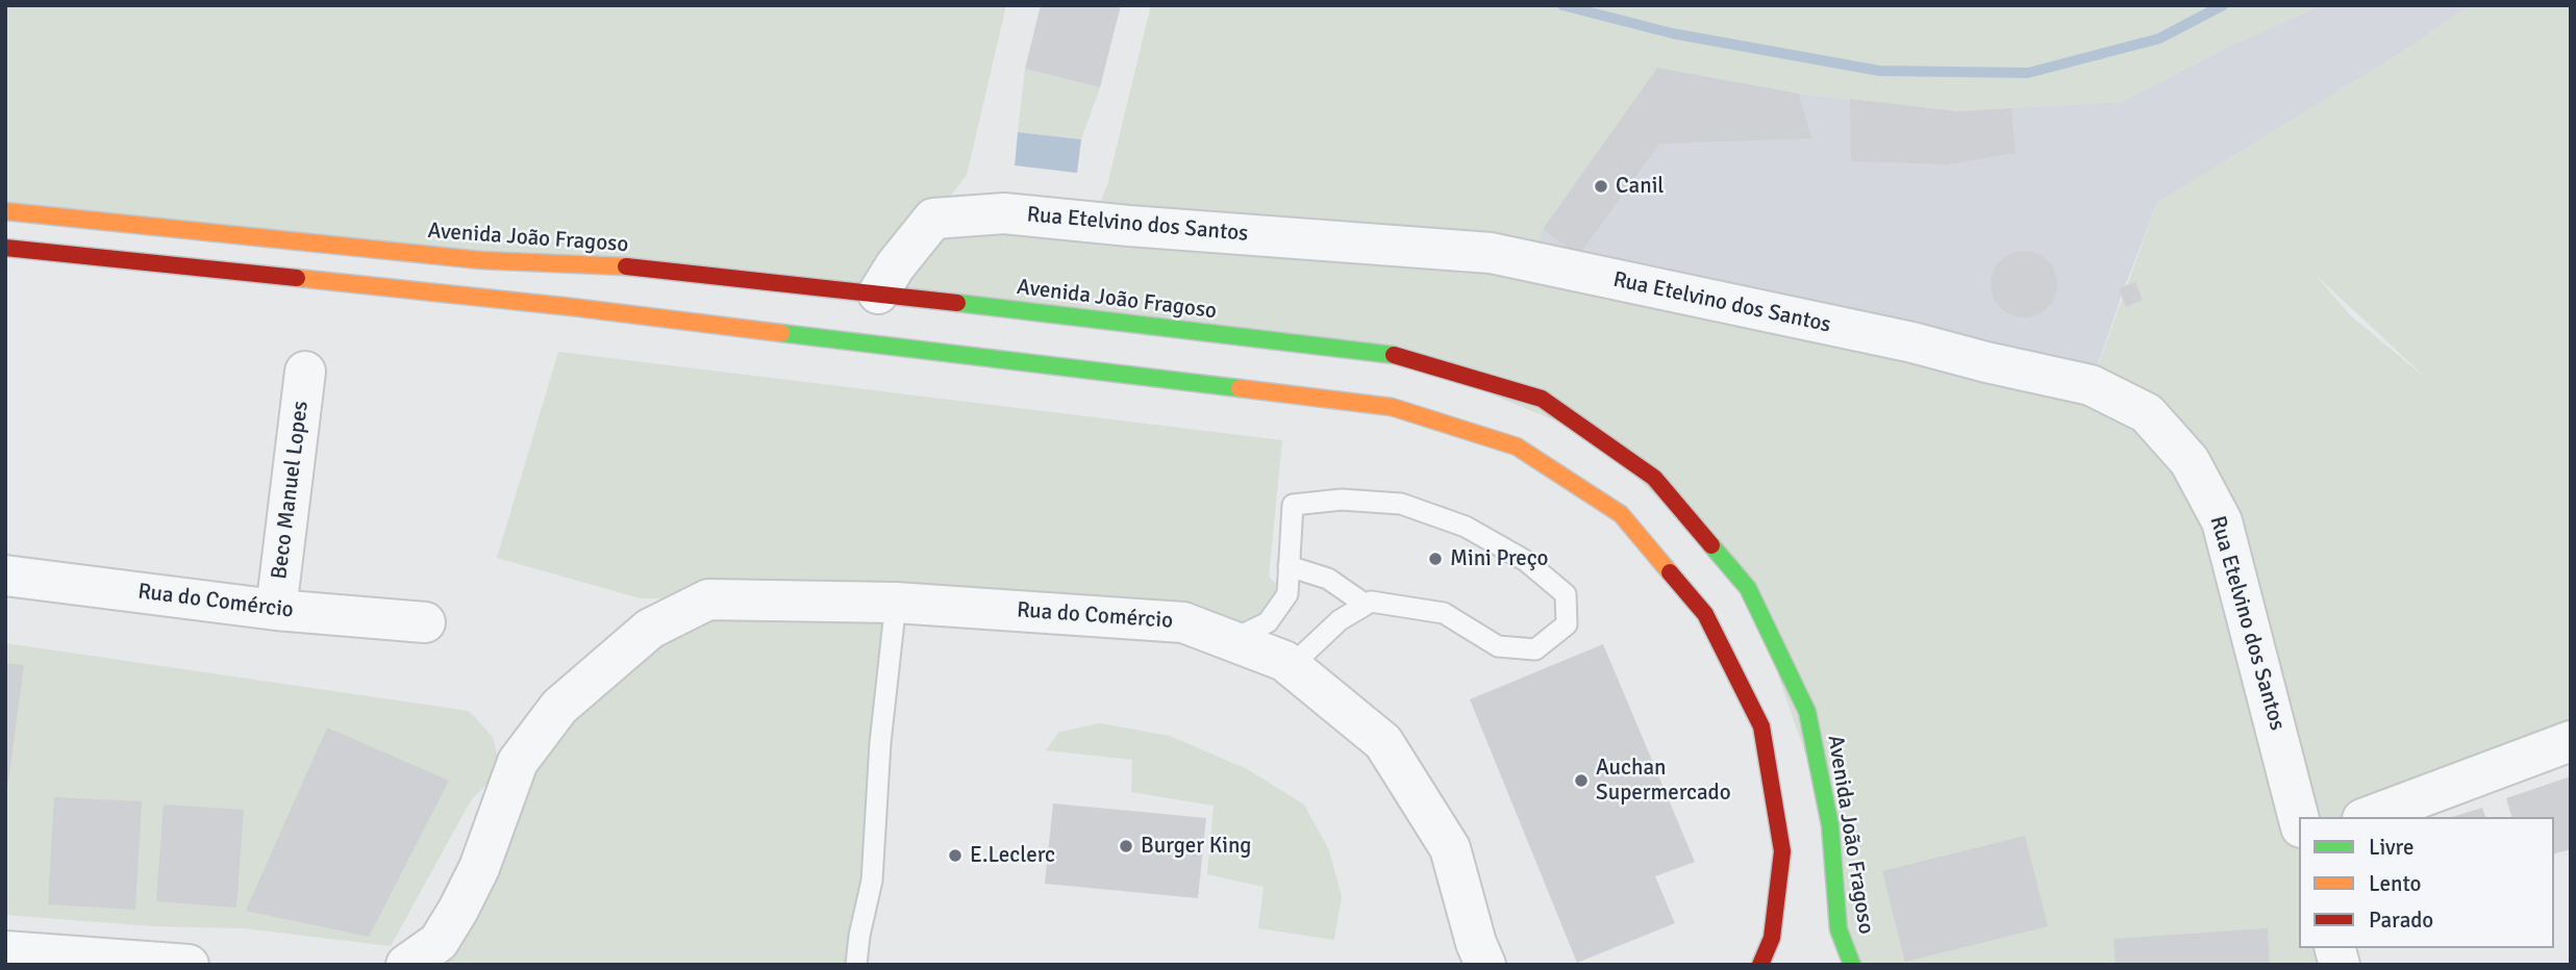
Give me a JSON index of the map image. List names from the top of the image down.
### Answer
{
  "streets": {
    "main road": ["Avenida João Fragoso"],
    "street": ["Rua Etelvino dos Santos", "Beco Manuel Lopes", "Rua do Comércio"]
  },
  "crossings": [
    ["Rua Etelvino dos Santos", "Avenida João Fragoso"],
    ["Beco Manuel Lopes", "Rua do Comércio"]
  ],
  "places": [
    "Canil",
    "Mini Preço",
    "Auchan Supermercado",
    "Burger King",
    "E.Leclerc"
  ],
  "legend": ["Livre", "Lento", "Parado"]
}
